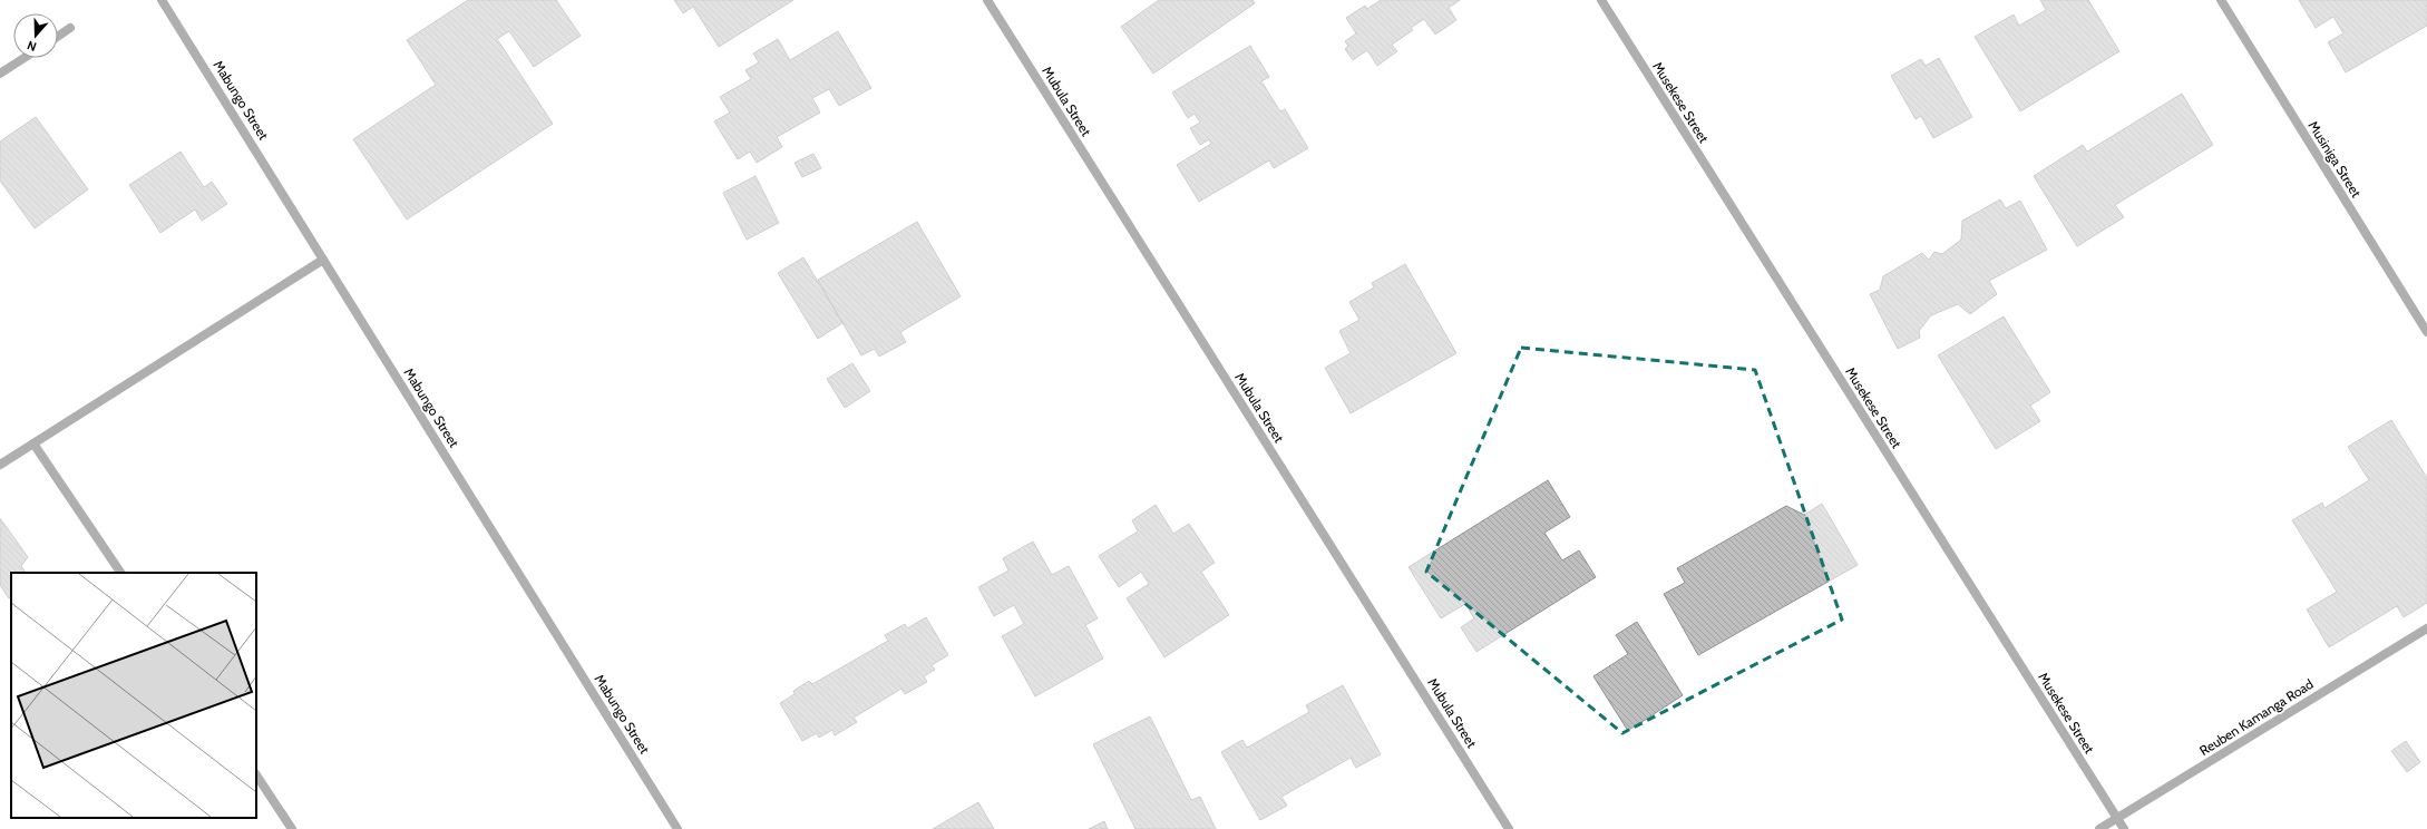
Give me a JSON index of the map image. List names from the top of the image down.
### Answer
{
  "streets": {
    "street": [
      "Mabungo Street",
      "Mubula Street",
      "Musekese Street",
      "Musiniga Street",
      "Reuben Kamanga Road"
    ]
  },
  "crossings": [
    ["Musekese Street", "Reuben Kamanga Road"]
  ],
  "north": "bottom"
}
